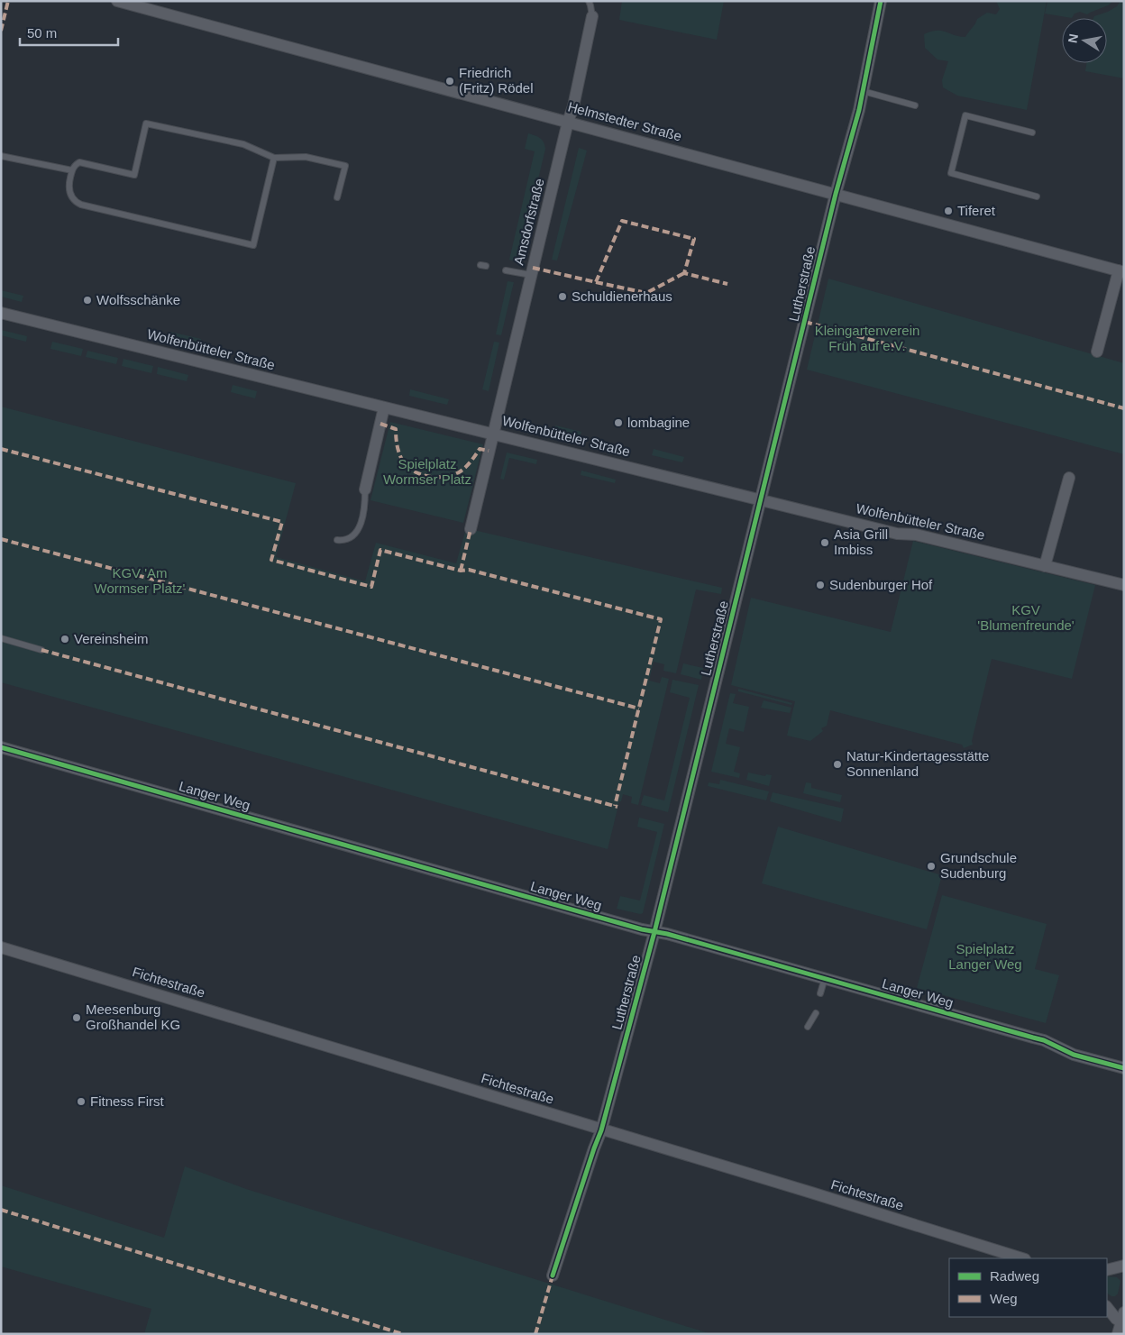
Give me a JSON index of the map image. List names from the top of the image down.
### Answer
{
  "streets": {
    "street": [
      "Helmstedter Straße",
      "Amsdorfstraße",
      "Lutherstraße",
      "Wolfenbütteler Straße",
      "Langer Weg",
      "Fichtestraße"
    ]
  },
  "crossings": [
    ["Helmstedter Straße", "Amsdorfstraße"],
    ["Helmstedter Straße", "Lutherstraße"],
    ["Amsdorfstraße", "Wolfenbütteler Straße"],
    ["Lutherstraße", "Wolfenbütteler Straße"],
    ["Lutherstraße", "Langer Weg"],
    ["Lutherstraße", "Fichtestraße"]
  ],
  "parks": [
    "Kleingartenverein Früh auf e.V.",
    "Spielplatz Wormser Platz",
    "KGV 'Am Wormser Platz'",
    "KGV 'Blumenfreunde'",
    "Spielplatz Langer Weg"
  ],
  "places": [
    "Friedrich (Fritz) Rödel",
    "Tiferet",
    "Schuldienerhaus",
    "Wolfsschänke",
    "lombagine",
    "Asia Grill Imbiss",
    "Sudenburger Hof",
    "Vereinsheim",
    "Natur-Kindertagesstätte Sonnenland",
    "Grundschule Sudenburg",
    "Meesenburg Großhandel KG",
    "Fitness First"
  ],
  "legend": ["Radweg", "Weg"],
  "scale_bar": "50 m",
  "north": "left"
}
